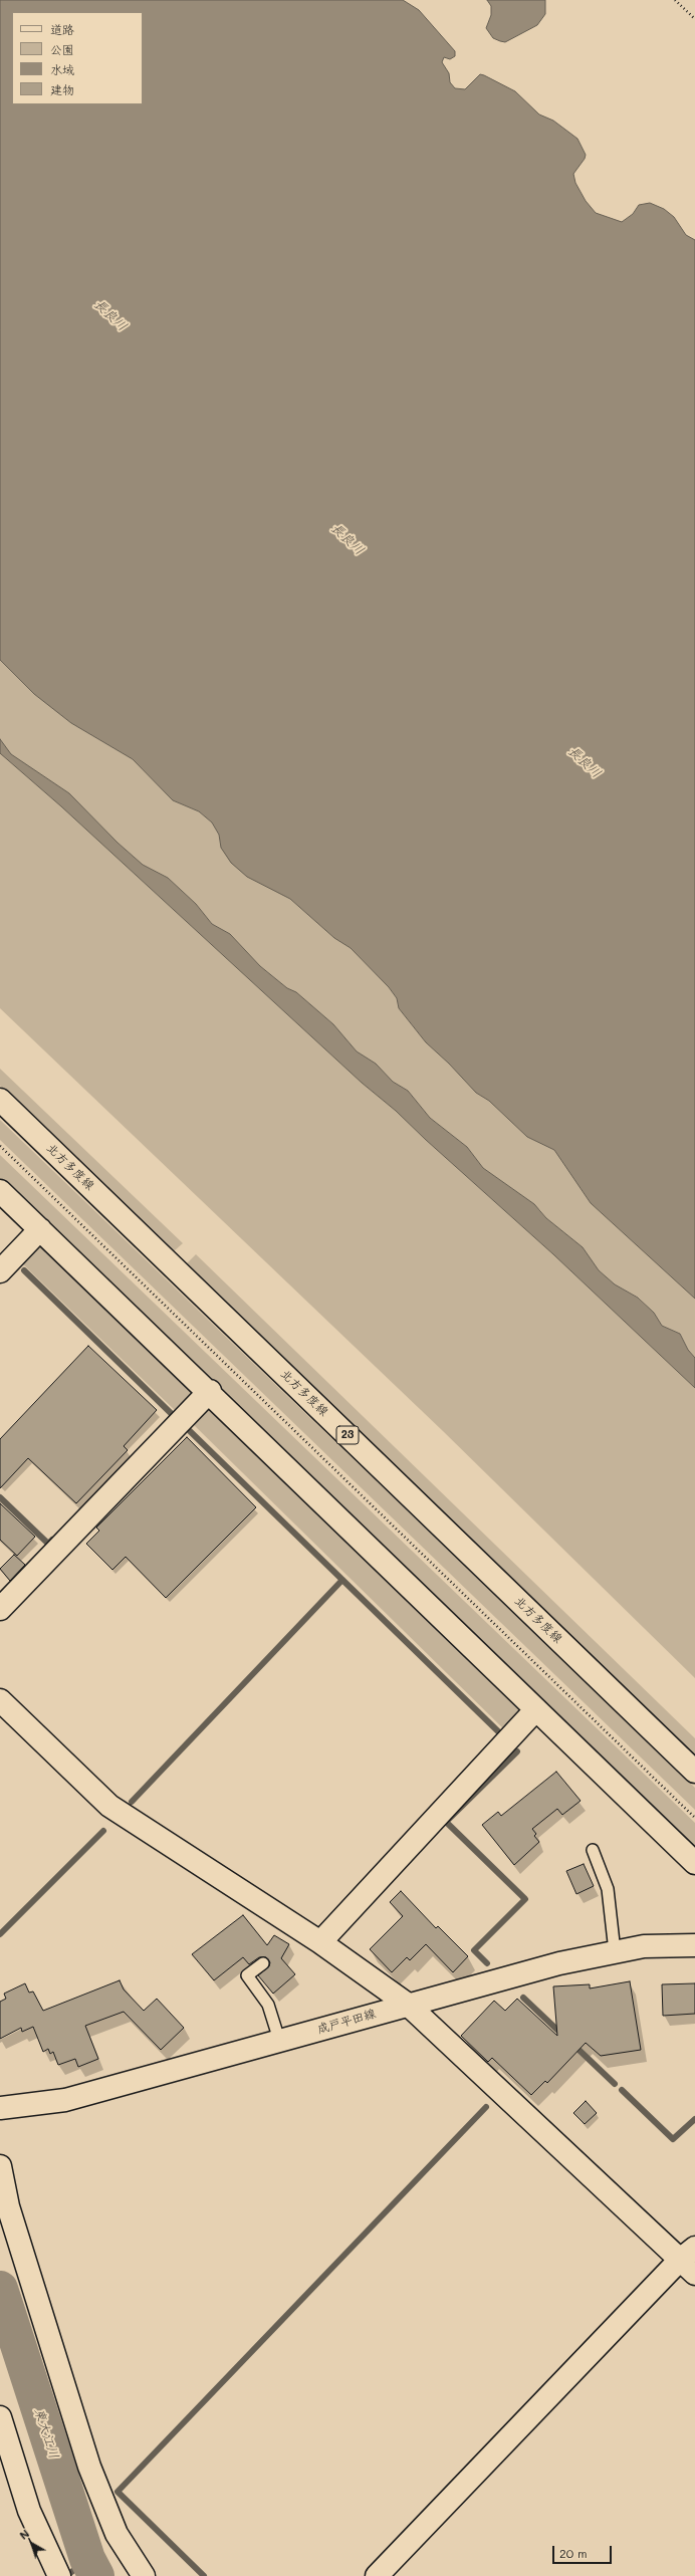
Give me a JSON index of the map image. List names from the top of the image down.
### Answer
{
  "streets": {
    "street": ["北方多度線", "23", "成戸平田線"]
  },
  "water": ["長良川", "東大江川"],
  "legend": [
    "道路",
    "公園",
    "水域",
    "建物"
  ],
  "scale_bar": "20 m",
  "north": "top left"
}
